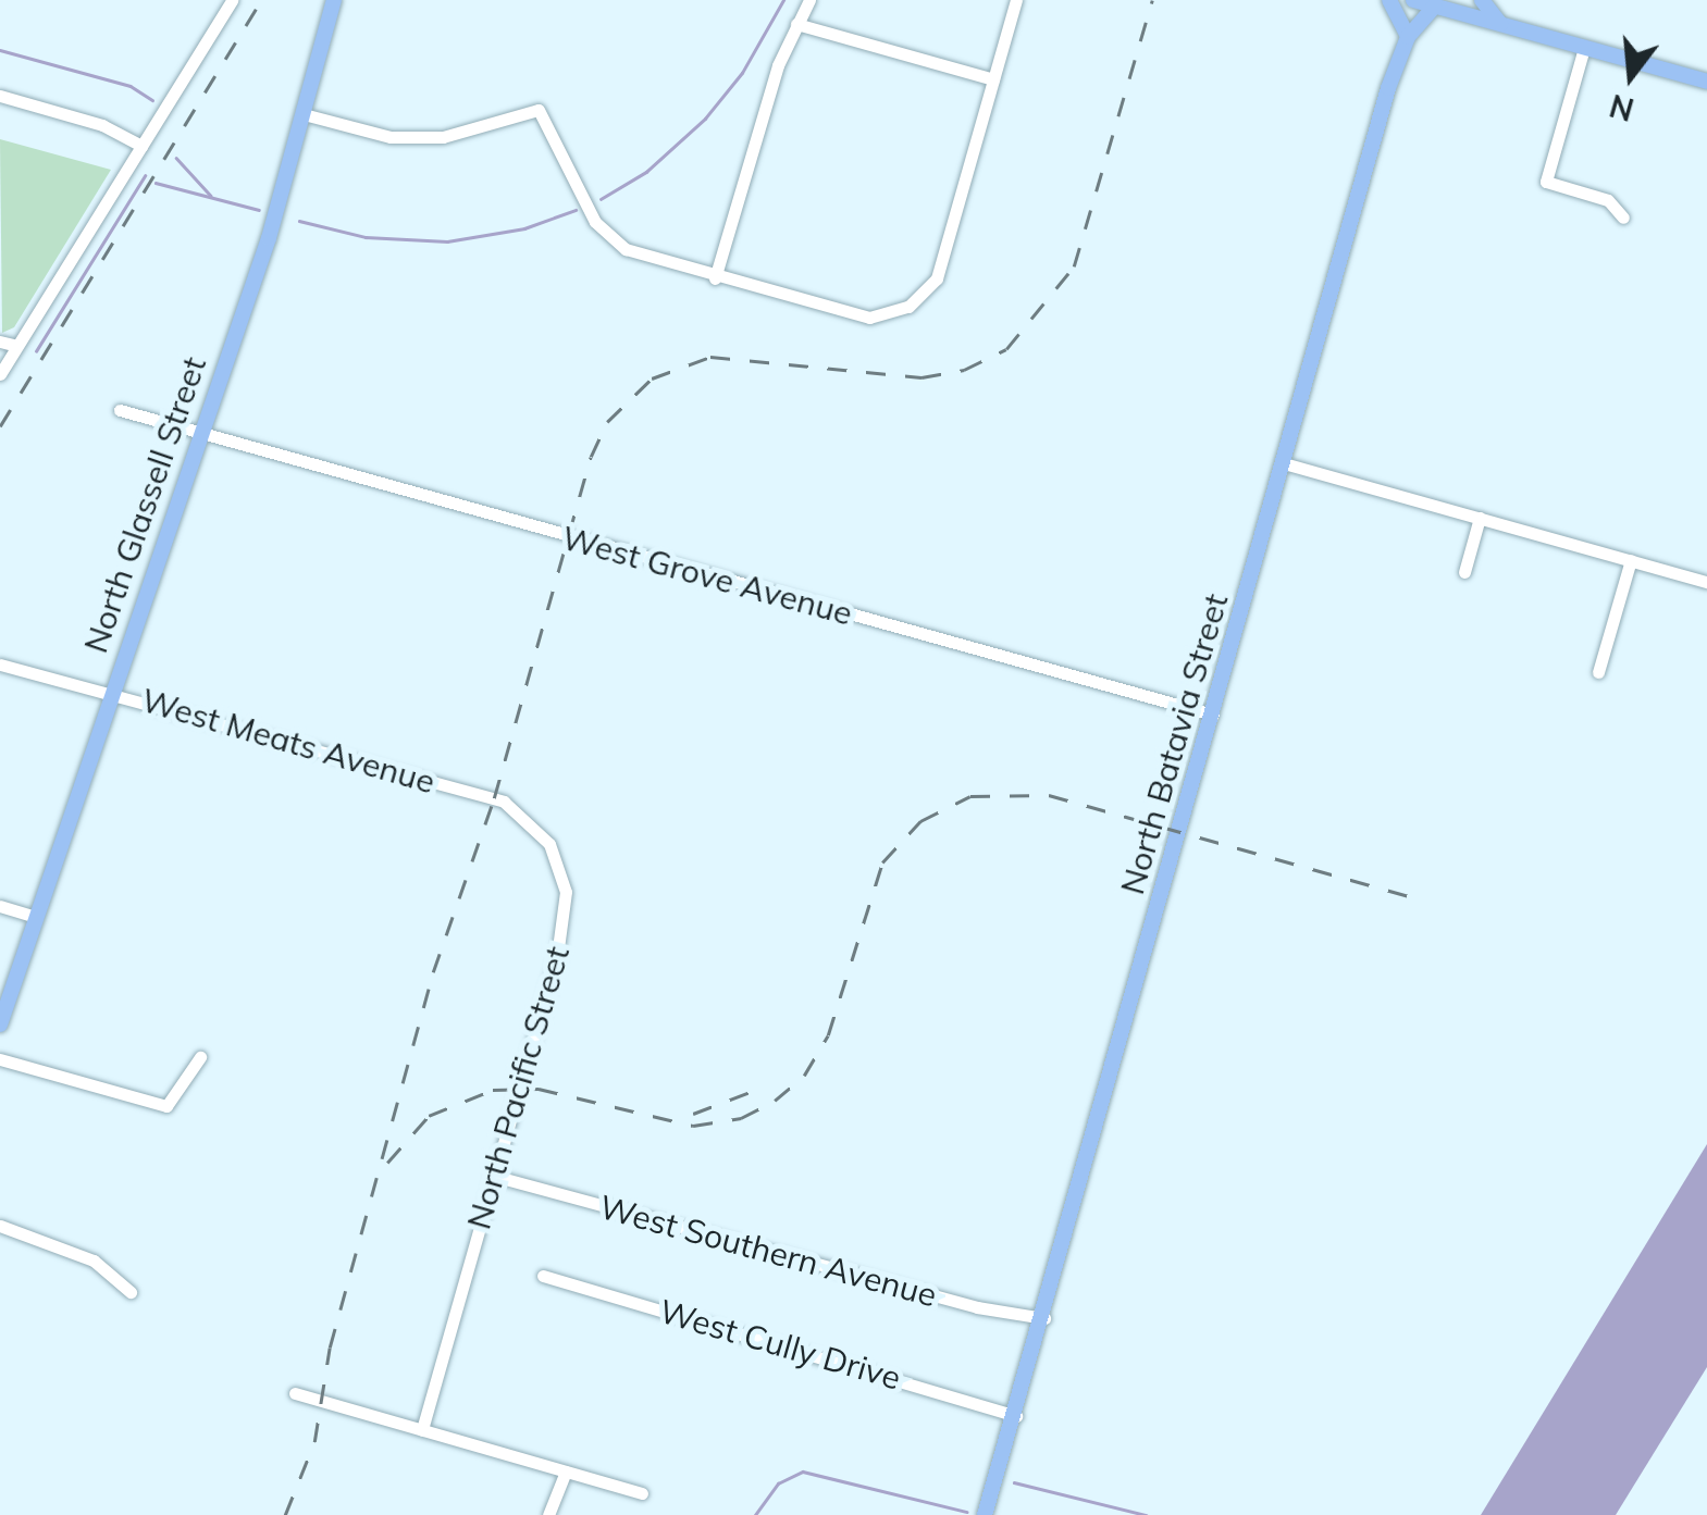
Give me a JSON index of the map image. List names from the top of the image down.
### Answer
{
  "streets": {
    "main road": ["North Glassell Street", "North Batavia Street"],
    "street": [
      "West Grove Avenue",
      "West Meats Avenue",
      "North Pacific Street",
      "West Southern Avenue",
      "West Cully Drive"
    ]
  },
  "crossings": [
    ["North Glassell Street", "West Grove Avenue"],
    ["North Glassell Street", "West Meats Avenue"],
    ["West Grove Avenue", "North Batavia Street"],
    ["West Meats Avenue", "North Pacific Street"],
    ["North Batavia Street", "West Southern Avenue"],
    ["North Batavia Street", "West Cully Drive"],
    ["North Pacific Street", "West Southern Avenue"]
  ],
  "north": "bottom"
}
